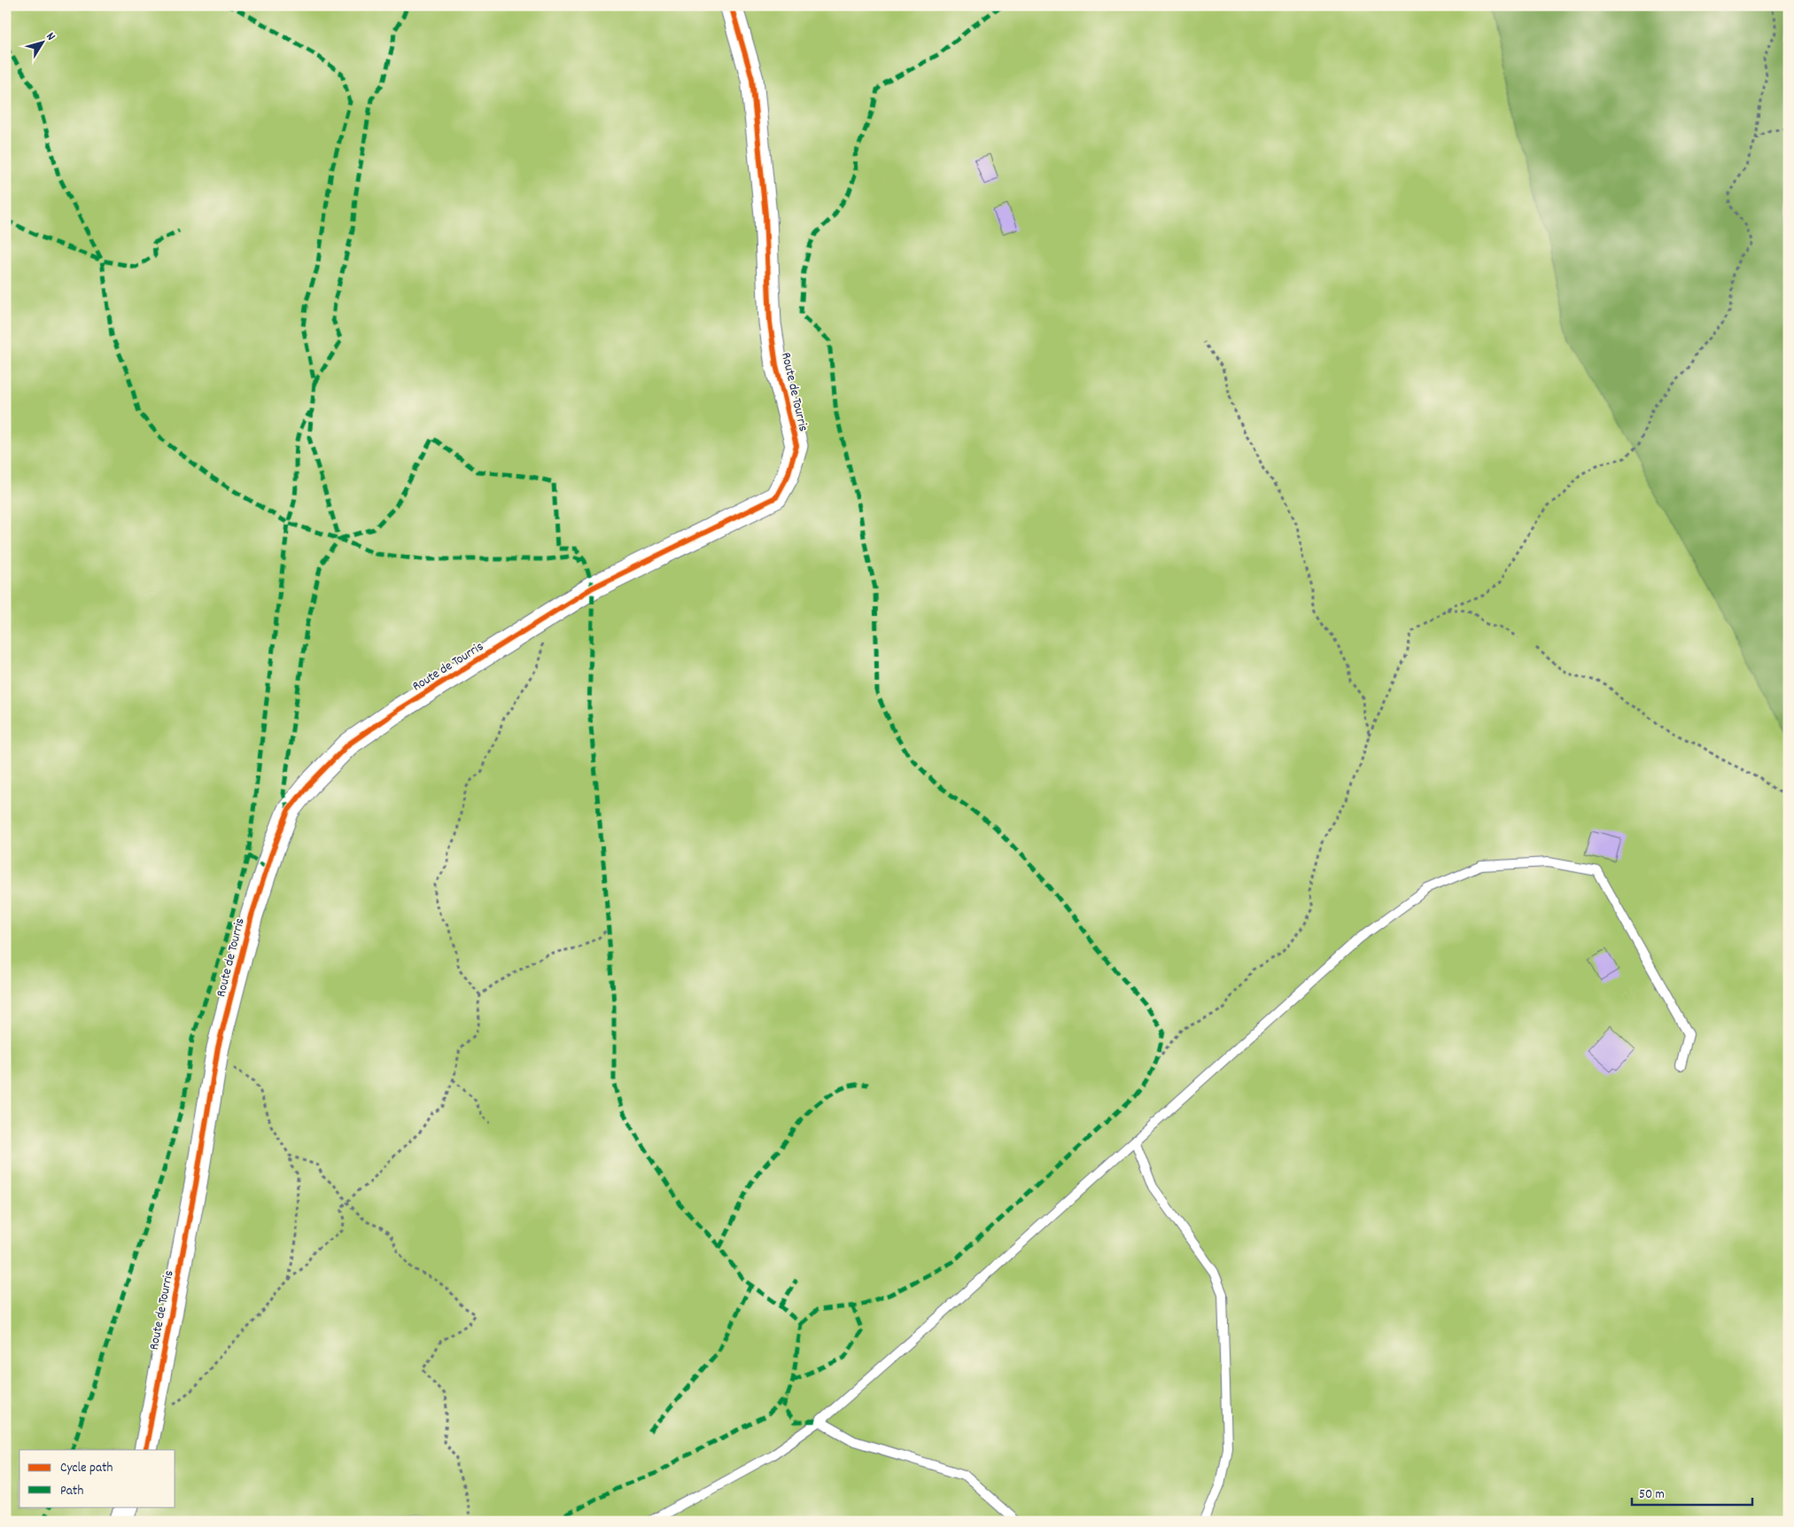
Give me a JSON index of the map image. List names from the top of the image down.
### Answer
{
  "streets": {
    "street": ["Route de Tourris"]
  },
  "legend": ["Cycle path", "Path"],
  "scale_bar": "50 m",
  "north": "top right"
}
